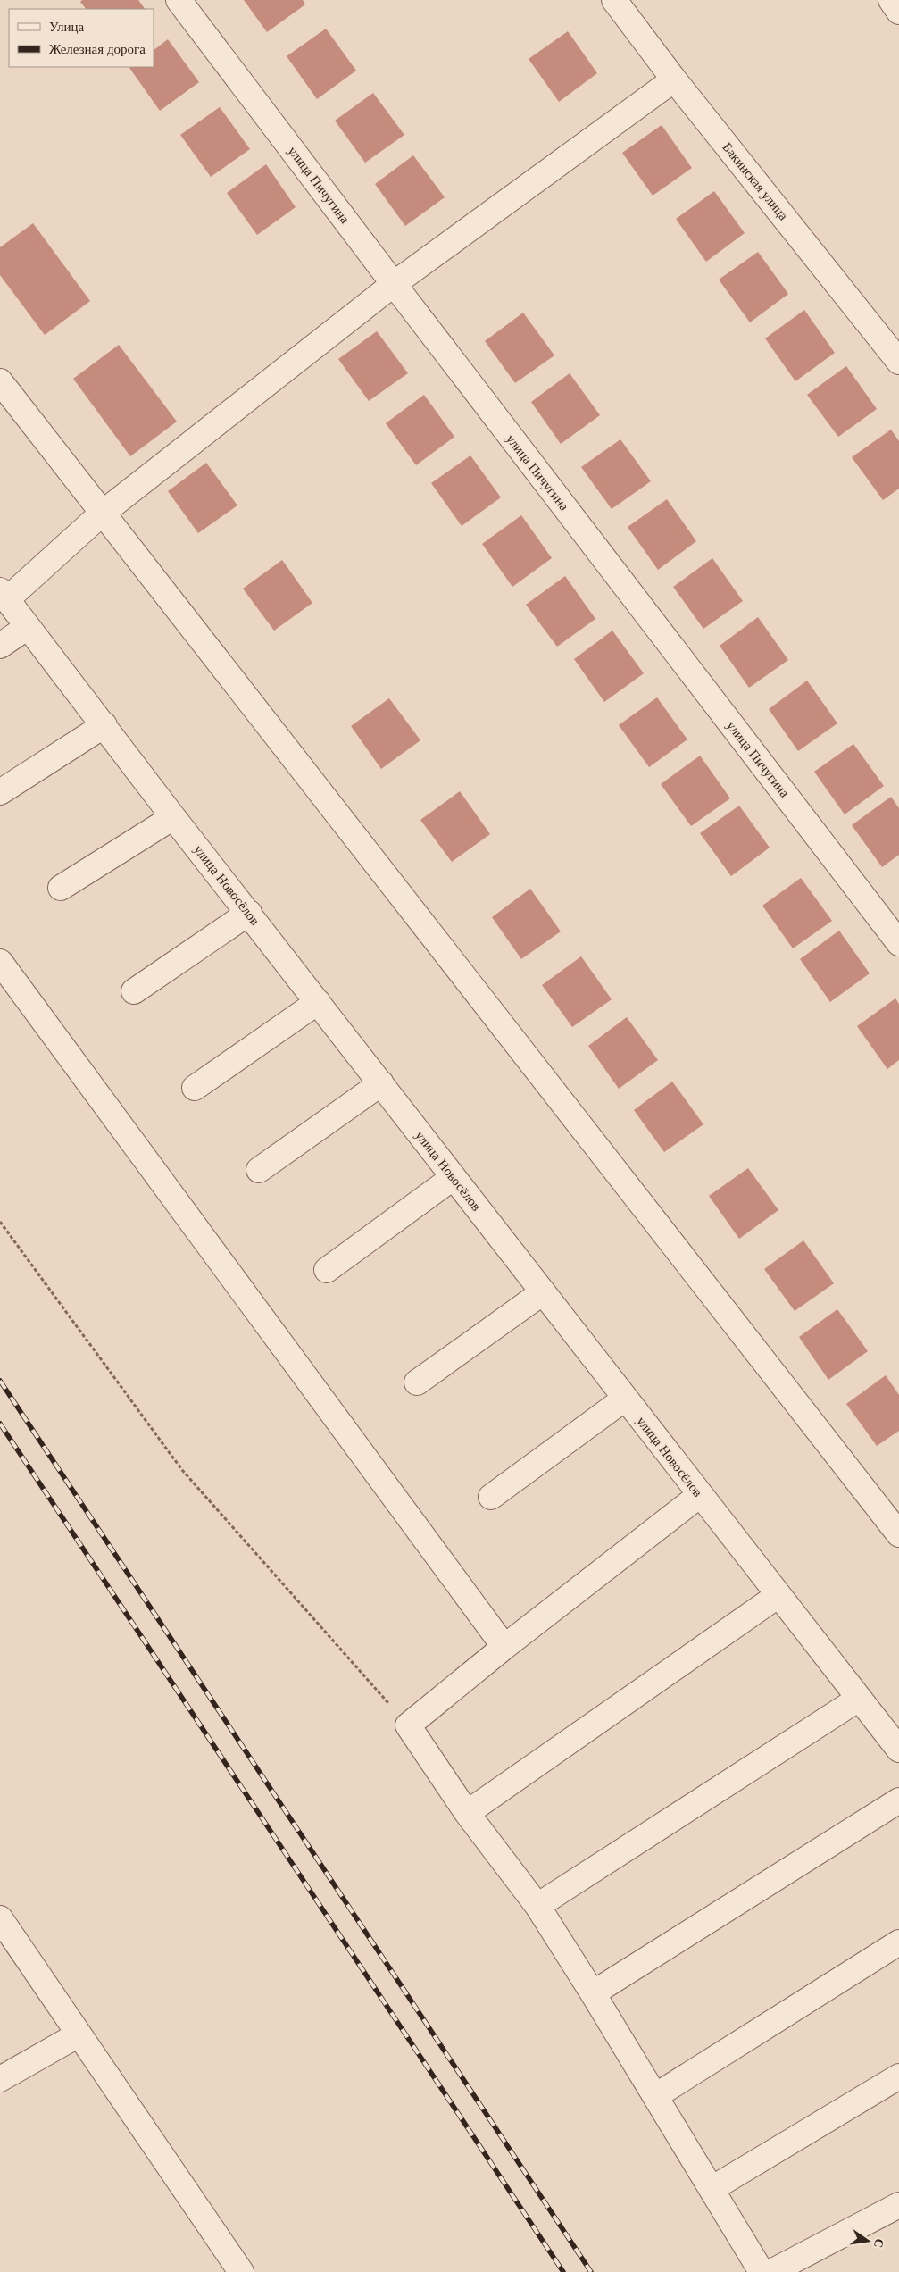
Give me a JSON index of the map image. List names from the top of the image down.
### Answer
{
  "streets": {
    "street": ["Бакинская улица", "улица Пичугина", "улица Новосёлов"]
  },
  "legend": ["Улица", "Железная дорога"],
  "north": "right"
}
